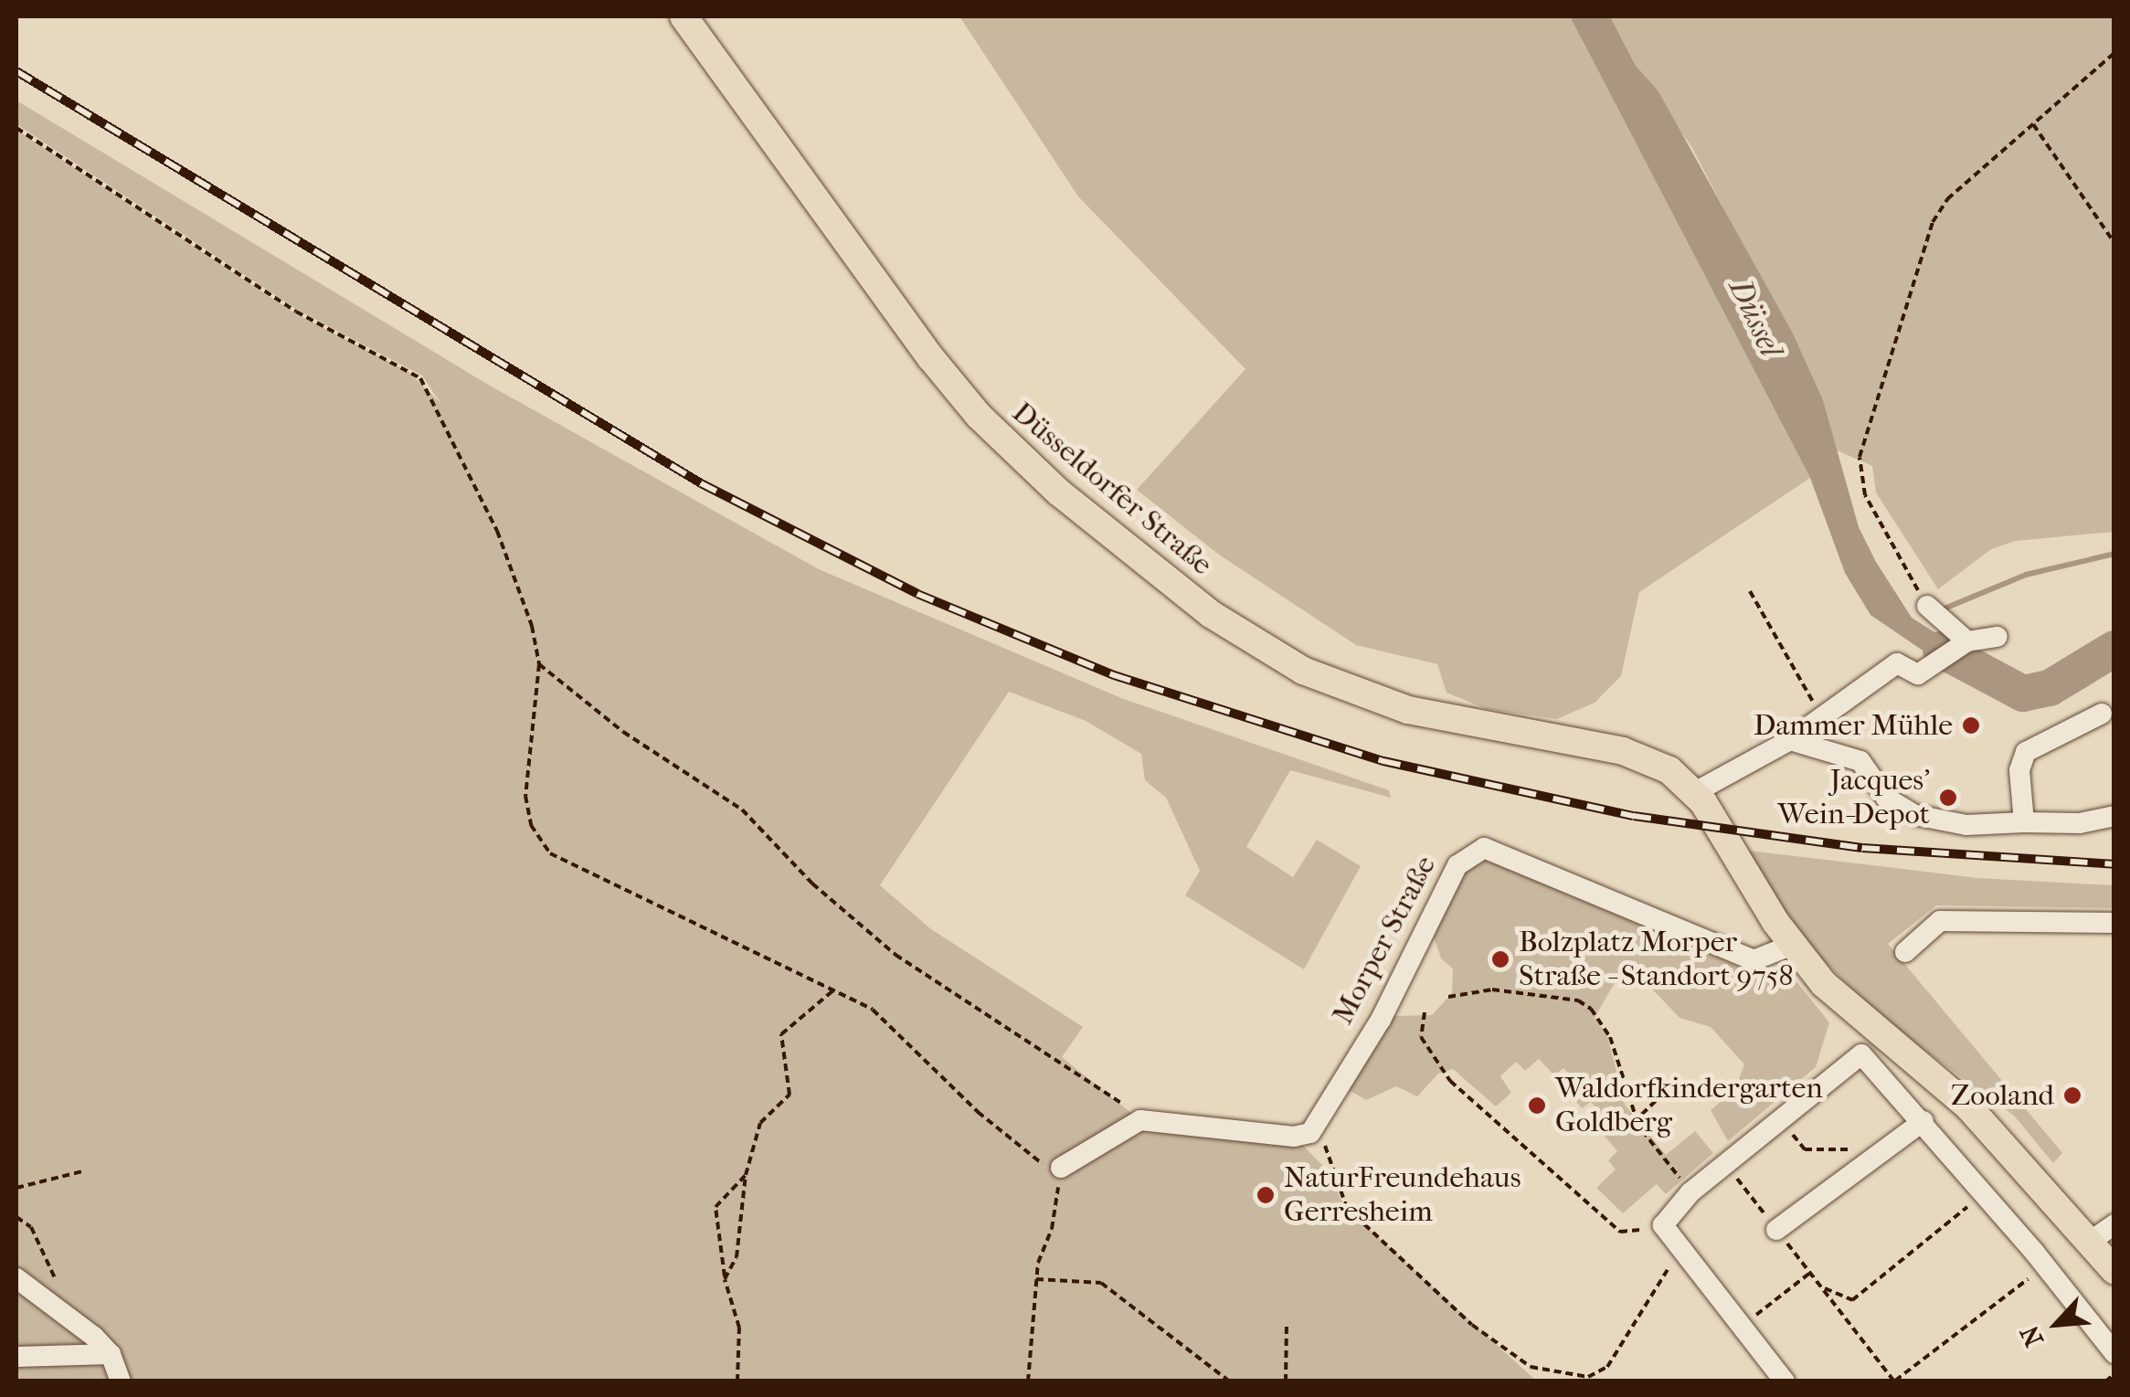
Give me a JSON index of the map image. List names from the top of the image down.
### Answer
{
  "streets": {
    "main road": ["Düsseldorfer Straße"],
    "street": ["Morper Straße"]
  },
  "water": ["Düssel"],
  "places": [
    "Dammer Mühle",
    "Jacques’ Wein-Depot",
    "Bolzplatz Morper Straße - Standort 9758",
    "Zooland",
    "Waldorfkindergarten Goldberg",
    "NaturFreundehaus Gerresheim"
  ],
  "north": "bottom left"
}
